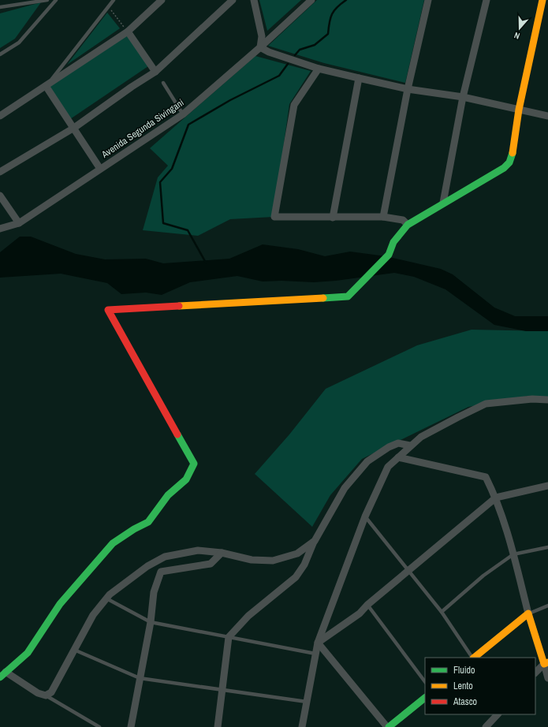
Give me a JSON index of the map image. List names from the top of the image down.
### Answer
{
  "streets": {
    "street": ["Avenida Segunda Sivingani"]
  },
  "legend": ["Fluido", "Lento", "Atasco"],
  "north": "bottom"
}
